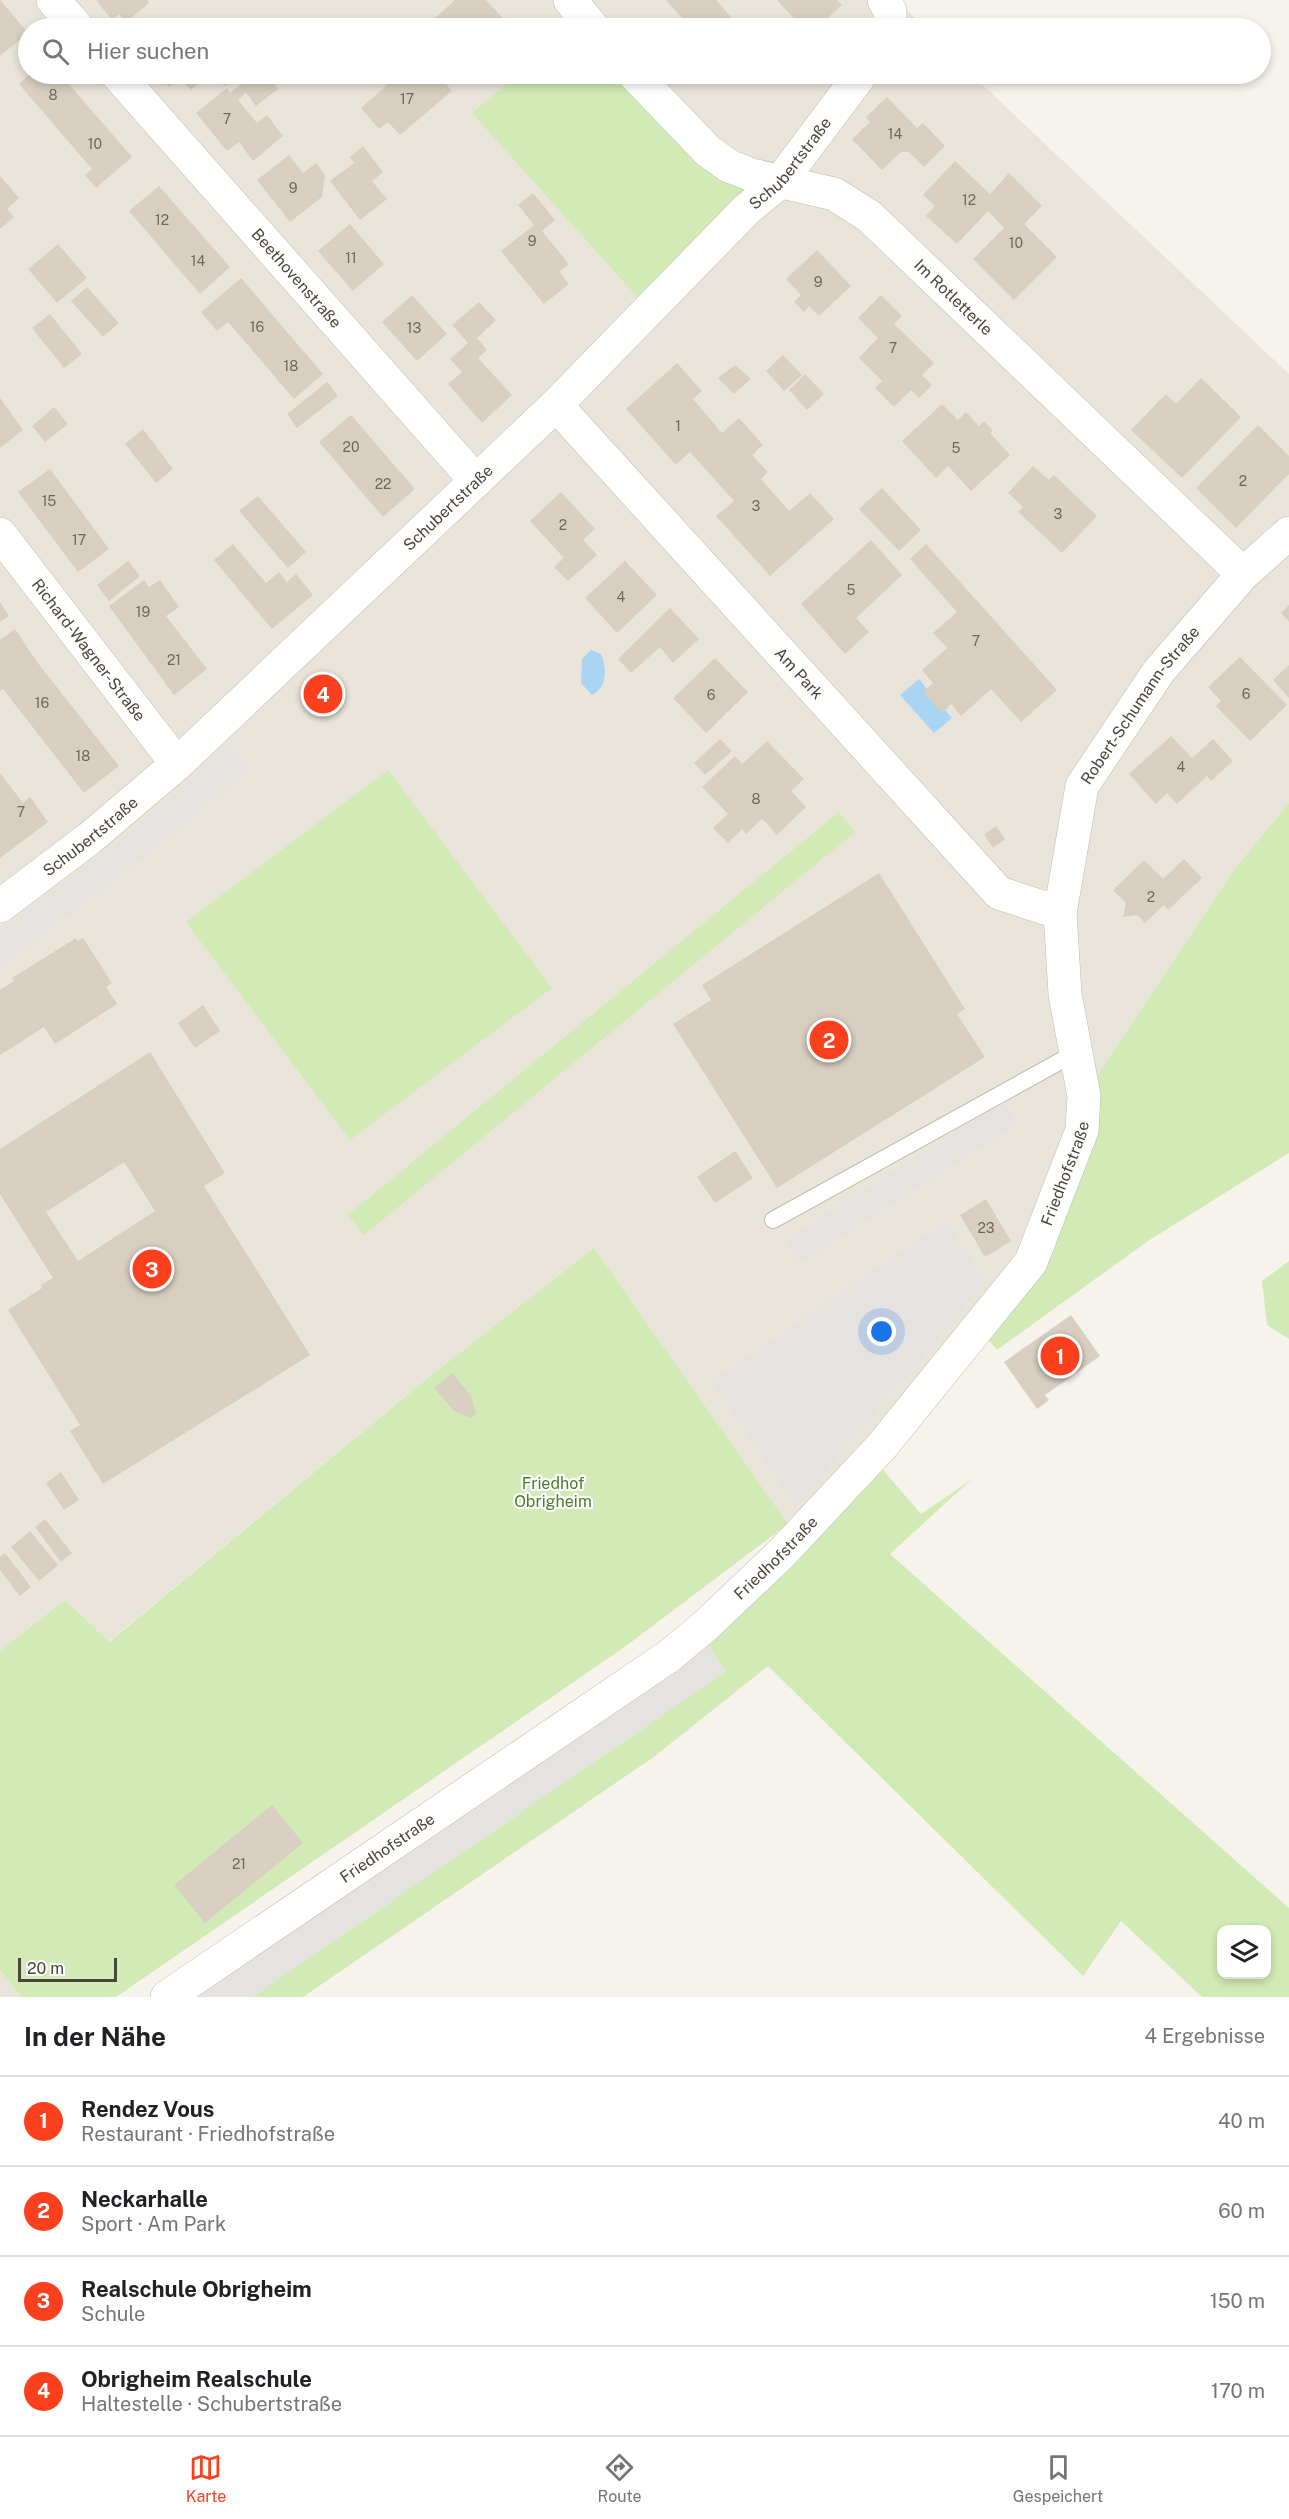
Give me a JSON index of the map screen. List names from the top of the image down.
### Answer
{
  "streets": {
    "street": [
      "Schubertstraße",
      "Beethovenstraße",
      "Im Rotletterle",
      "Richard-Wagner-Straße",
      "Am Park",
      "Robert-Schumann-Straße",
      "Friedhofstraße"
    ]
  },
  "crossings": [
    ["Schubertstraße", "Beethovenstraße"],
    ["Schubertstraße", "Im Rotletterle"],
    ["Schubertstraße", "Richard-Wagner-Straße"],
    ["Schubertstraße", "Am Park"],
    ["Im Rotletterle", "Robert-Schumann-Straße"],
    ["Am Park", "Robert-Schumann-Straße"],
    ["Am Park", "Friedhofstraße"],
    ["Robert-Schumann-Straße", "Friedhofstraße"]
  ],
  "parks": ["Friedhof Obrigheim"],
  "house_numbers": [
    "8",
    "17",
    "7",
    "14",
    "10",
    "9",
    "12",
    "12",
    "9",
    "10",
    "11",
    "14",
    "9",
    "16",
    "13",
    "7",
    "18",
    "1",
    "20",
    "5",
    "2",
    "22",
    "15",
    "3",
    "3",
    "2",
    "17",
    "5",
    "4",
    "19",
    "7",
    "21",
    "6",
    "6",
    "16",
    "18",
    "4",
    "8",
    "7",
    "2",
    "23",
    "21"
  ],
  "scale_bar": "20 m",
  "page": {
    "search": "Hier suchen",
    "pins": [
      "4",
      "2",
      "3",
      "1"
    ],
    "scale": "20 m",
    "heading": ["In der Nähe", "4 Ergebnisse"],
    "list": [
      {
        "mark": "1",
        "name": "Rendez Vous",
        "note": "Restaurant · Friedhofstraße",
        "value": "40 m"
      },
      {
        "mark": "2",
        "name": "Neckarhalle",
        "note": "Sport · Am Park",
        "value": "60 m"
      },
      {
        "mark": "3",
        "name": "Realschule Obrigheim",
        "note": "Schule",
        "value": "150 m"
      },
      {
        "mark": "4",
        "name": "Obrigheim Realschule",
        "note": "Haltestelle · Schubertstraße",
        "value": "170 m"
      }
    ],
    "nav": ["Karte", "Route", "Gespeichert"]
  }
}
